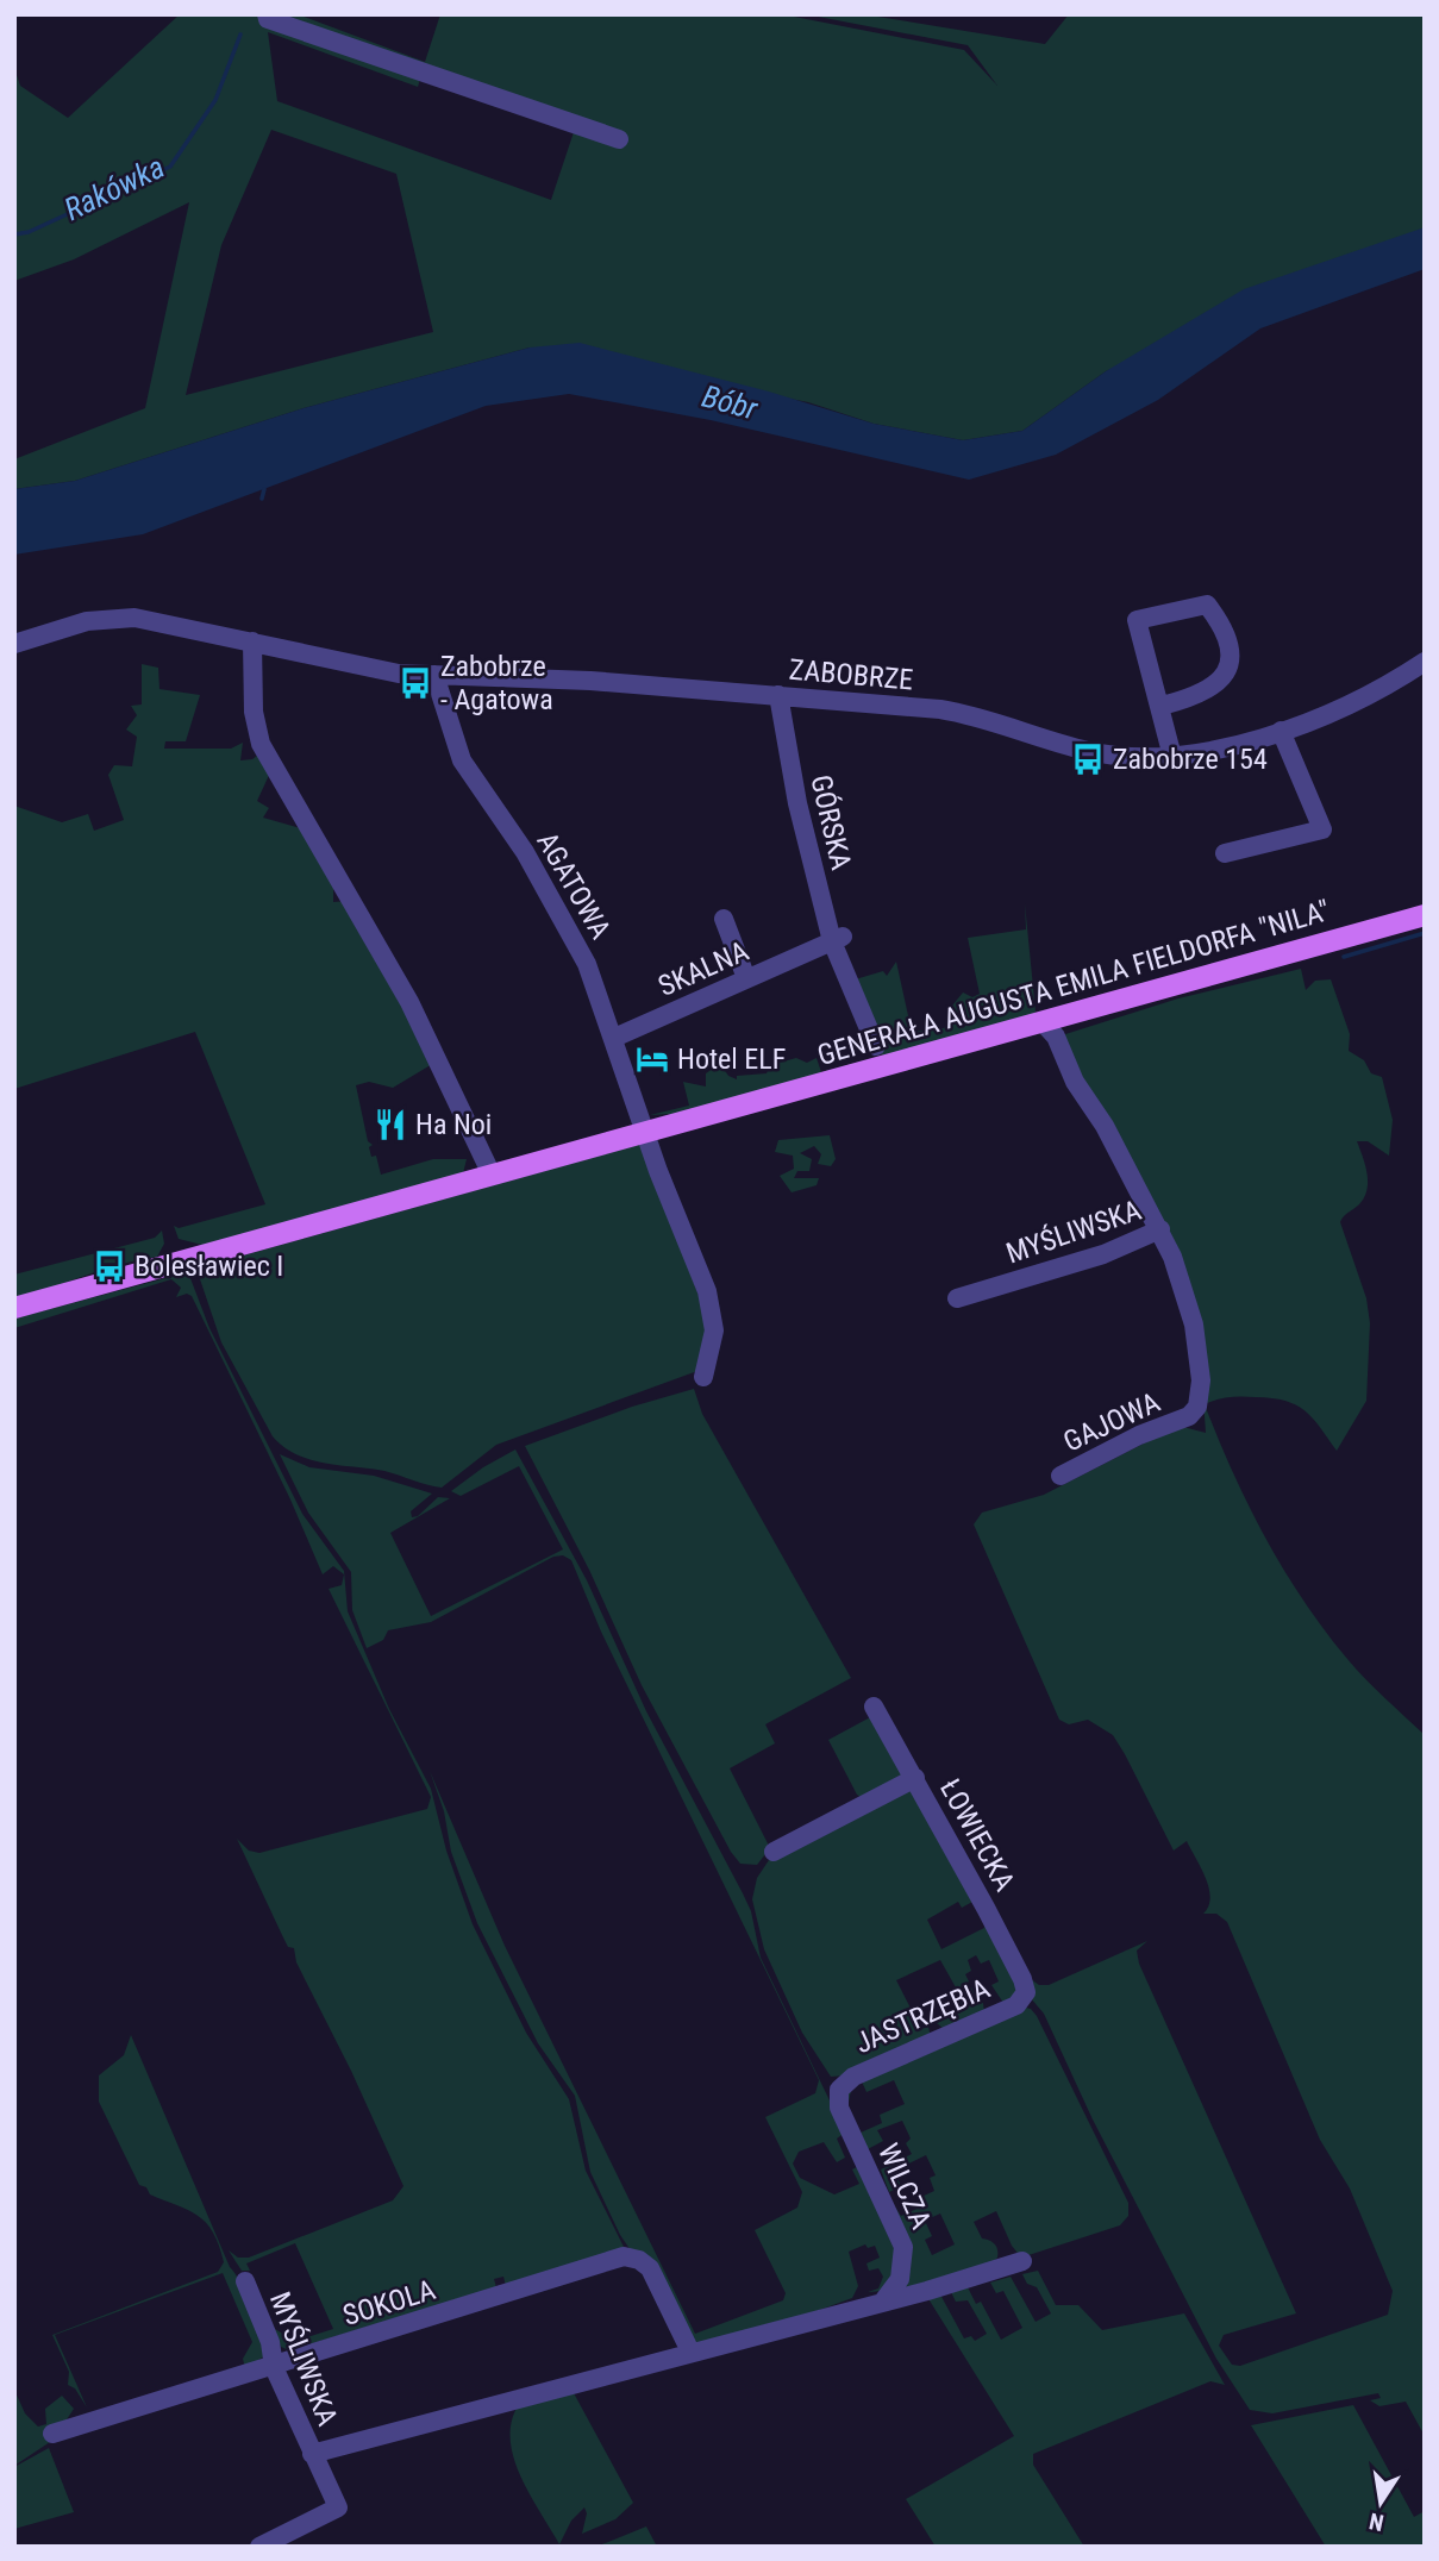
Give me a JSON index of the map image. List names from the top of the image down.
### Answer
{
  "streets": {
    "main road": ["GENERAŁA AUGUSTA EMILA FIELDORFA \"NILA\""],
    "street": [
      "ZABOBRZE",
      "GÓRSKA",
      "AGATOWA",
      "SKALNA",
      "MYŚLIWSKA",
      "GAJOWA",
      "ŁOWIECKA",
      "JASTRZĘBIA",
      "WILCZA",
      "SOKOLA"
    ]
  },
  "crossings": [
    ["ZABOBRZE", "GÓRSKA"],
    ["ZABOBRZE", "AGATOWA"],
    ["GÓRSKA", "SKALNA"],
    ["AGATOWA", "SKALNA"],
    ["AGATOWA", "GENERAŁA AUGUSTA EMILA FIELDORFA \"NILA\""],
    ["MYŚLIWSKA", "GAJOWA"],
    ["MYŚLIWSKA", "SOKOLA"],
    ["ŁOWIECKA", "JASTRZĘBIA"],
    ["JASTRZĘBIA", "WILCZA"]
  ],
  "water": ["Rakówka", "Bóbr"],
  "places": {
    "bus stop": ["Zabobrze - Agatowa", "Zabobrze 154", "Bolesławiec I"],
    "hotel": ["Hotel ELF"],
    "restaurant": ["Ha Noi"]
  },
  "north": "bottom"
}
